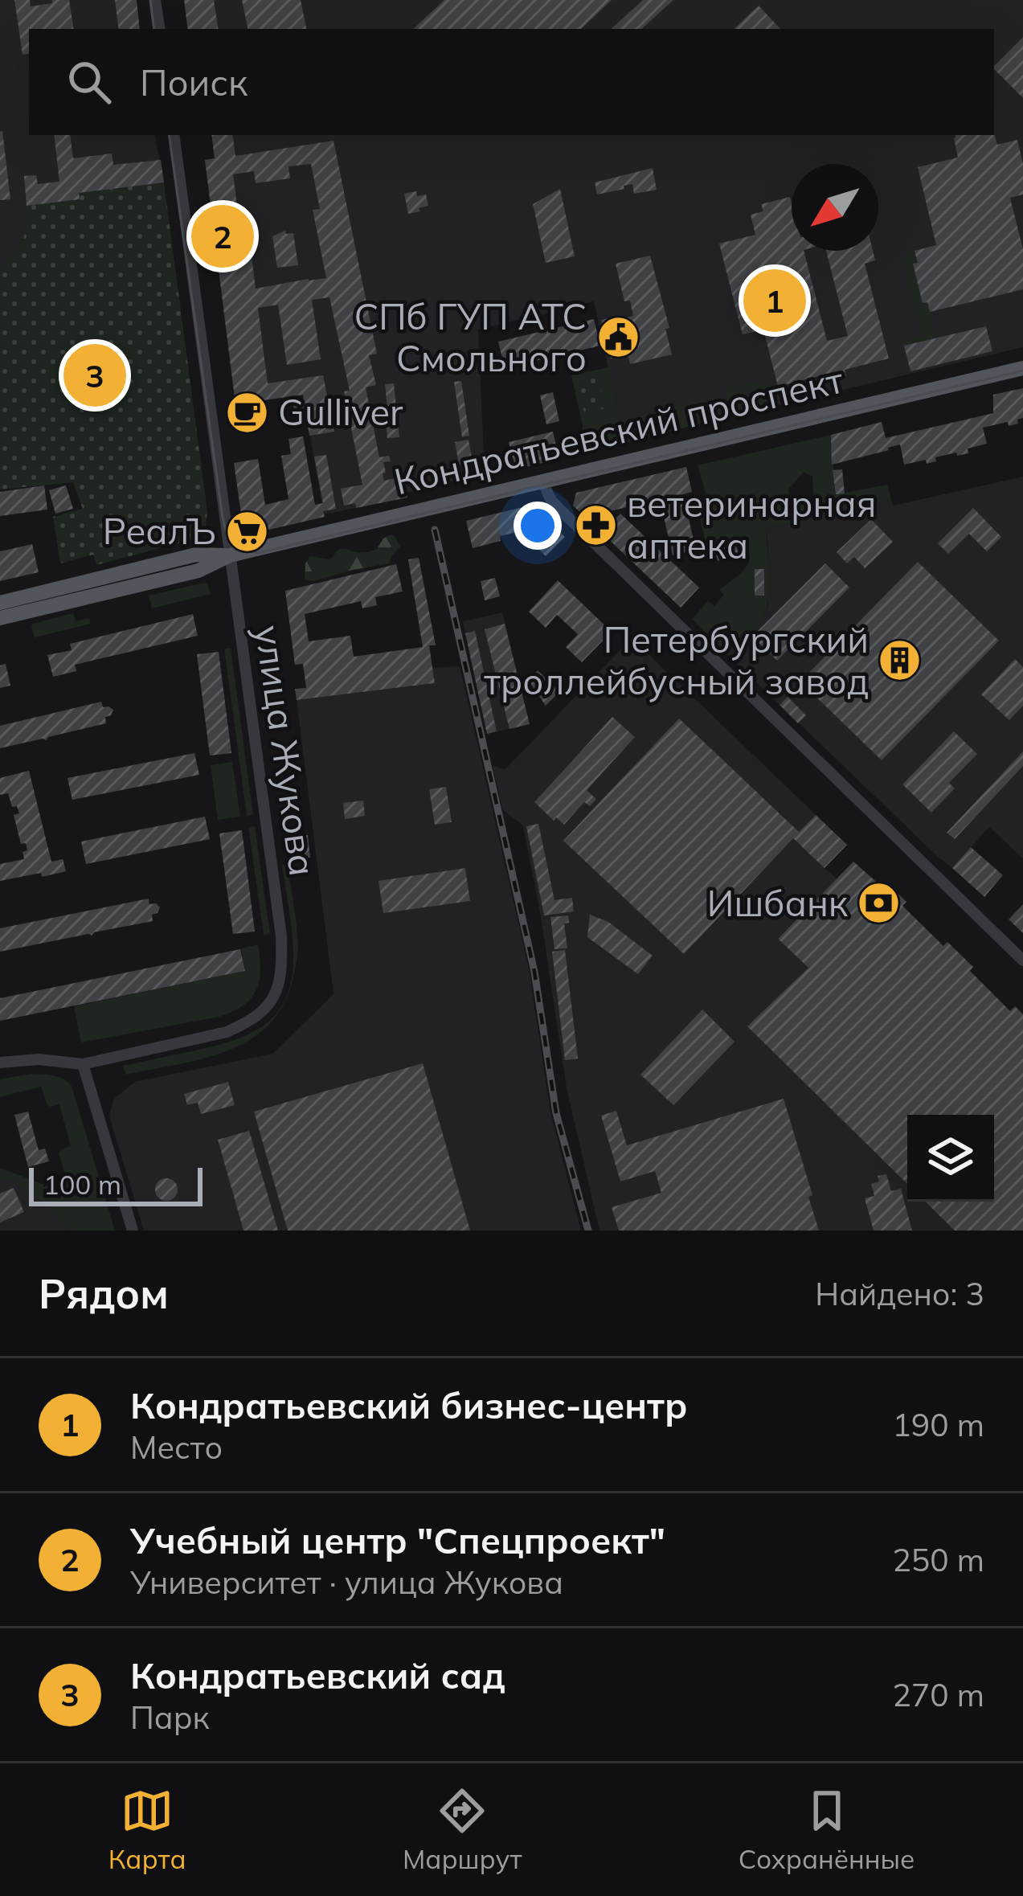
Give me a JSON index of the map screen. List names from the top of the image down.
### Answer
{
  "streets": {
    "main road": ["Кондратьевский проспект"],
    "street": ["улица Жукова"]
  },
  "crossings": [
    ["Кондратьевский проспект", "улица Жукова"]
  ],
  "places": {
    "public building": ["СПб ГУП АТС Смольного"],
    "cafe": ["Gulliver"],
    "pharmacy": ["ветеринарная аптека"],
    "supermarket": ["РеалЪ"],
    "building": ["Петербургский троллейбусный завод"],
    "bank": ["Ишбанк"]
  },
  "scale_bar": "100 m",
  "north": "bottom left",
  "page": {
    "search": "Поиск",
    "pins": ["2", "1", "3"],
    "scale": "100 m",
    "heading": ["Рядом", "Найдено: 3"],
    "list": [
      {
        "mark": "1",
        "name": "Кондратьевский бизнес-центр",
        "note": "Место",
        "value": "190 m"
      },
      {
        "mark": "2",
        "name": "Учебный центр \"Спецпроект\"",
        "note": "Университет · улица Жукова",
        "value": "250 m"
      },
      {
        "mark": "3",
        "name": "Кондратьевский сад",
        "note": "Парк",
        "value": "270 m"
      }
    ],
    "nav": ["Карта", "Маршрут", "Сохранённые"]
  }
}
